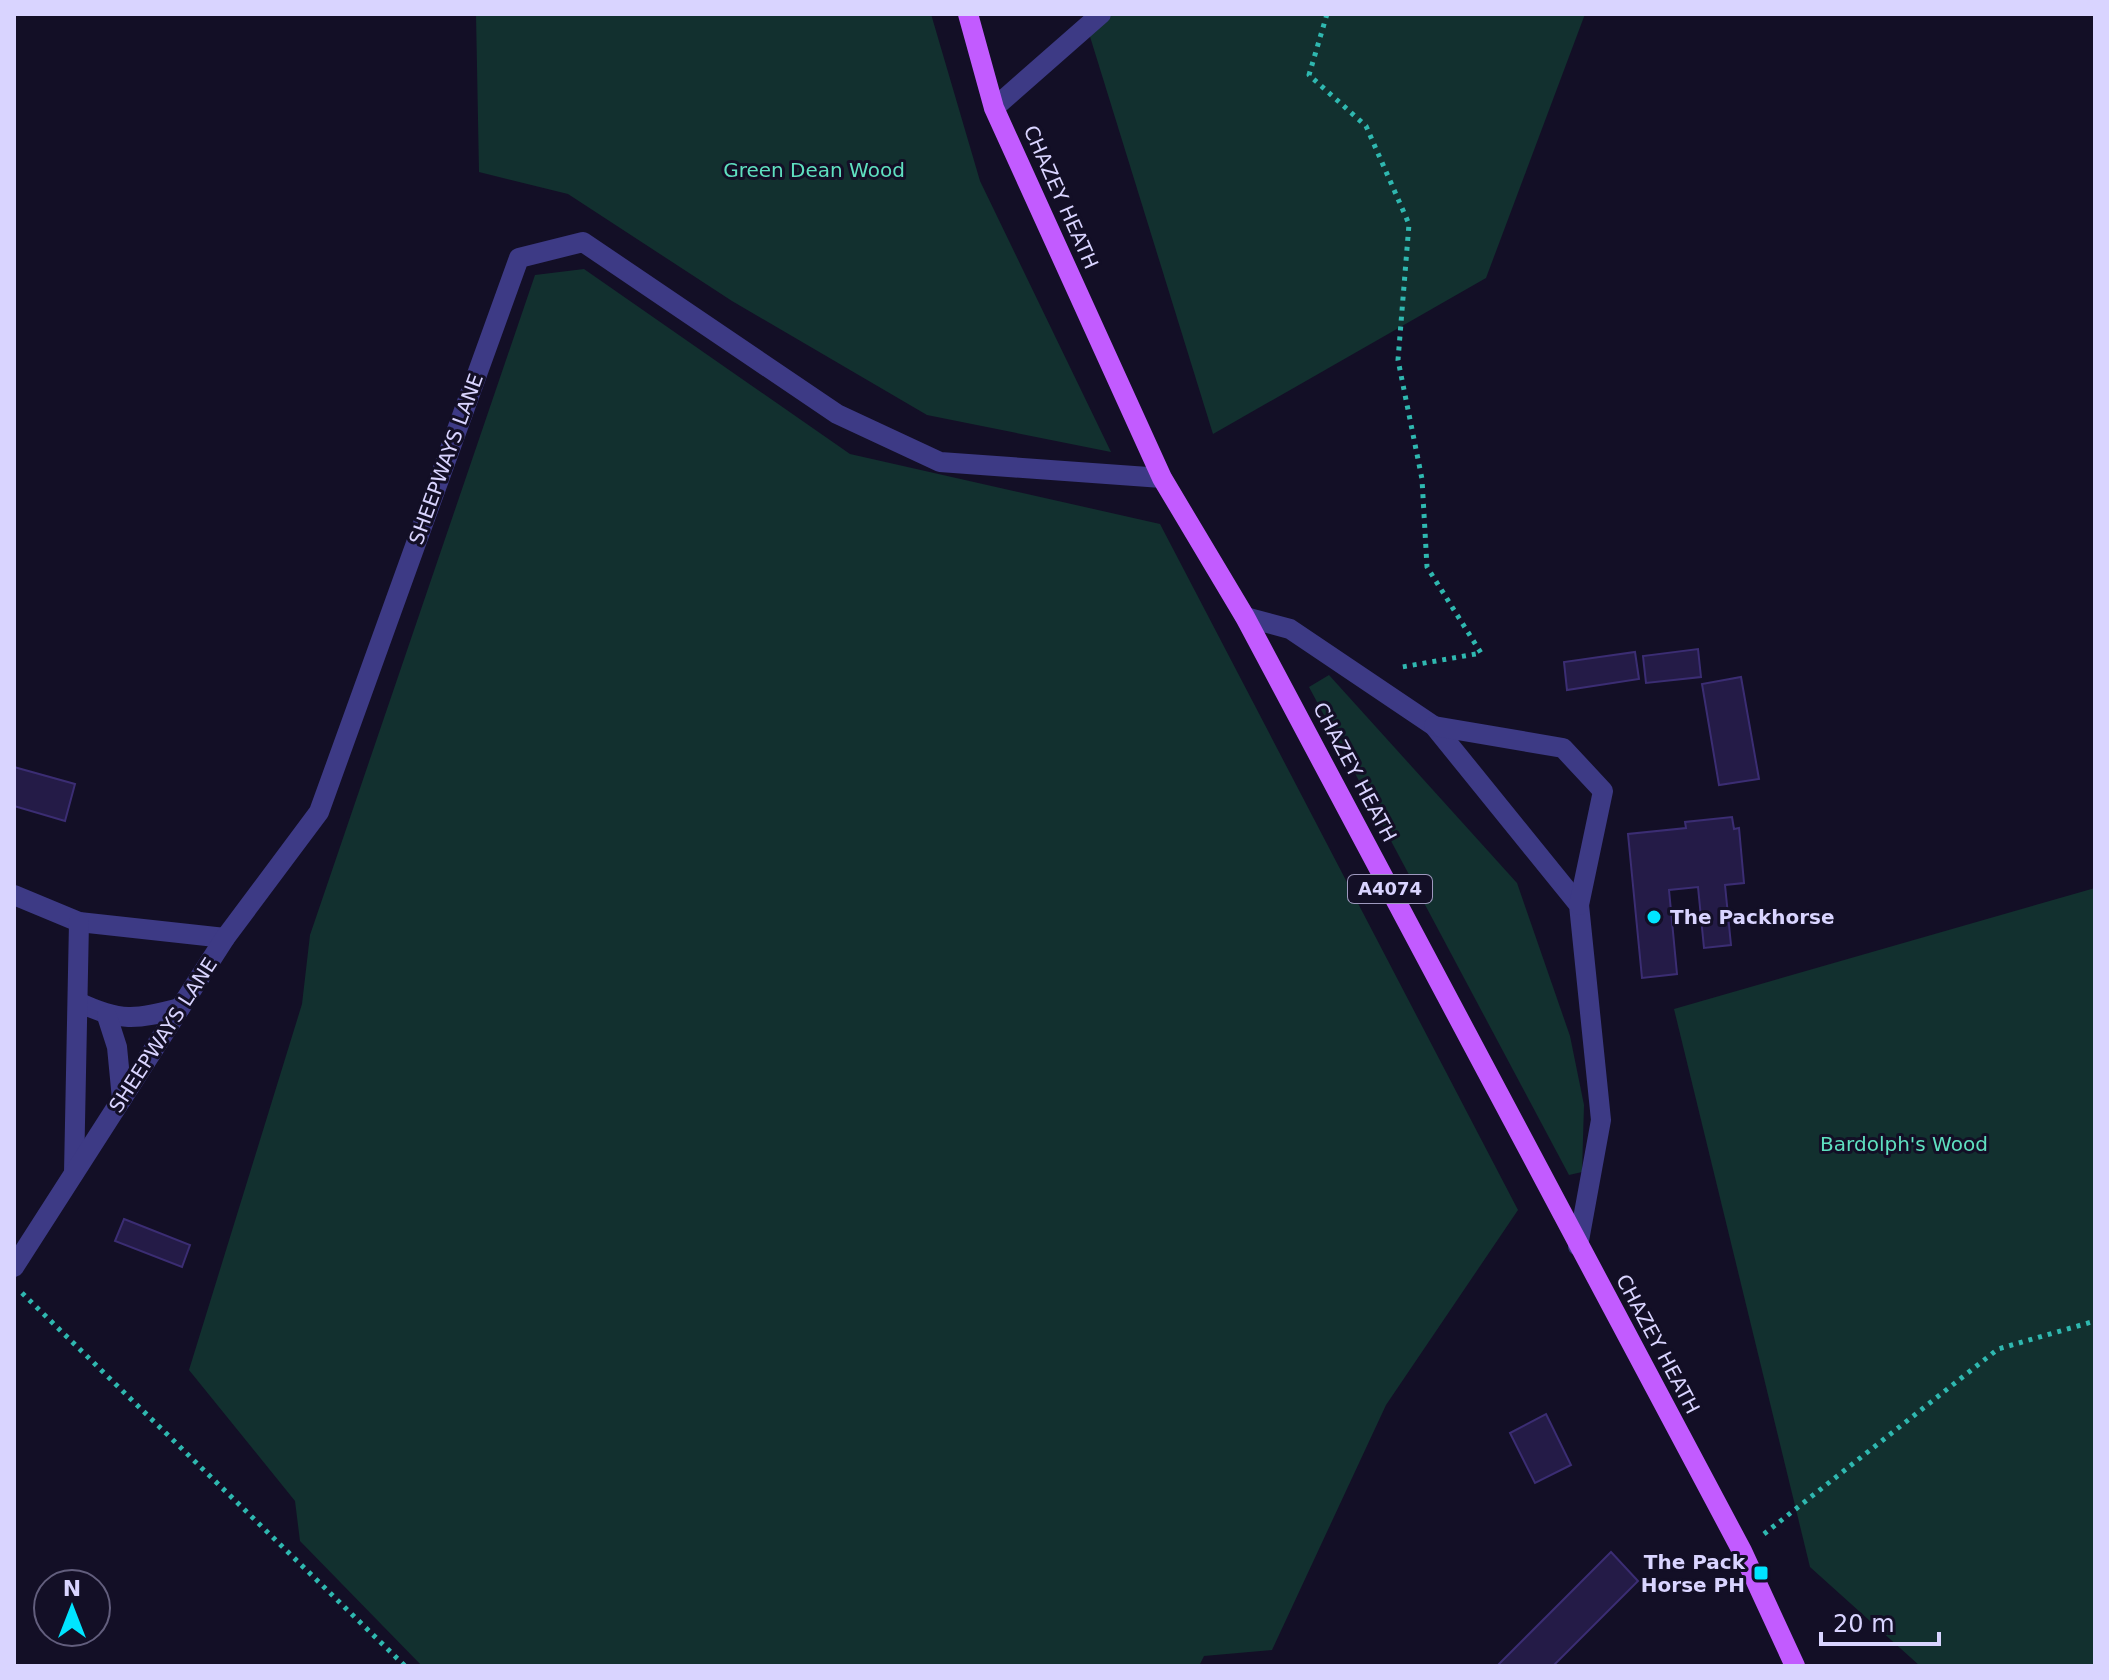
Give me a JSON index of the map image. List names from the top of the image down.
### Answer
{
  "streets": {
    "main road": ["CHAZEY HEATH", "A4074"],
    "street": ["SHEEPWAYS LANE"]
  },
  "crossings": [
    ["CHAZEY HEATH", "SHEEPWAYS LANE"],
    ["CHAZEY HEATH", "A4074"]
  ],
  "parks": ["Green Dean Wood", "Bardolph's Wood"],
  "places": {
    "other": ["The Packhorse"],
    "transit": ["The Pack Horse PH"]
  },
  "scale_bar": "20 m",
  "north": "top"
}
